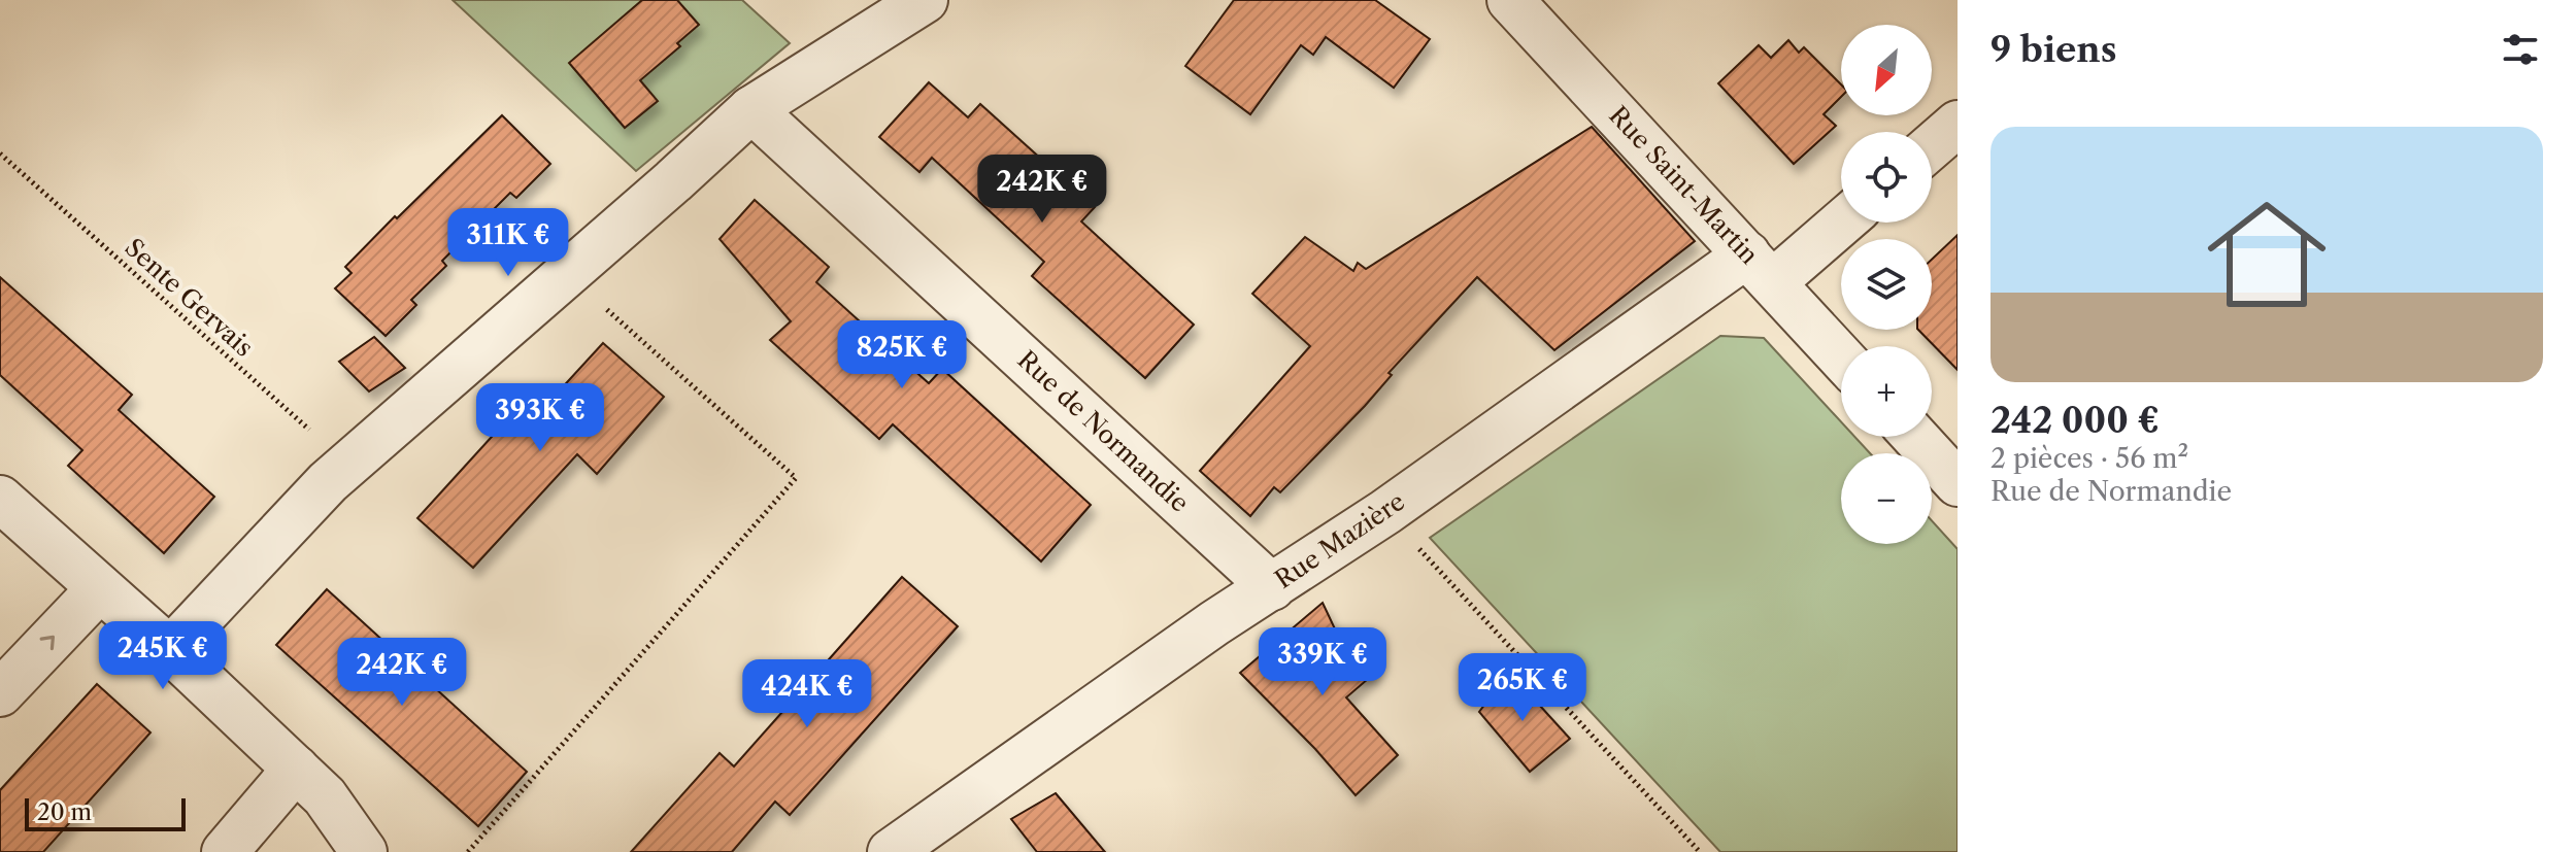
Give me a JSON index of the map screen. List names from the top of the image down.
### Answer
{
  "streets": {
    "street": ["Rue Saint-Martin", "Rue de Normandie", "Rue Mazière"],
    "path": ["Sente Gervais"]
  },
  "crossings": [
    ["Rue Saint-Martin", "Rue Mazière"],
    ["Rue de Normandie", "Rue Mazière"]
  ],
  "scale_bar": "20 m",
  "north": "bottom left",
  "page": {
    "heading": "9 biens",
    "map_buttons": ["+", "−"],
    "list": [
      {
        "name": "242 000 €",
        "note": "2 pièces · 56 m² · Rue de Normandie"
      }
    ],
    "price": [
      "242K €",
      "311K €",
      "825K €",
      "393K €",
      "245K €",
      "339K €",
      "242K €",
      "265K €",
      "424K €"
    ],
    "scale": "20 m"
  }
}
